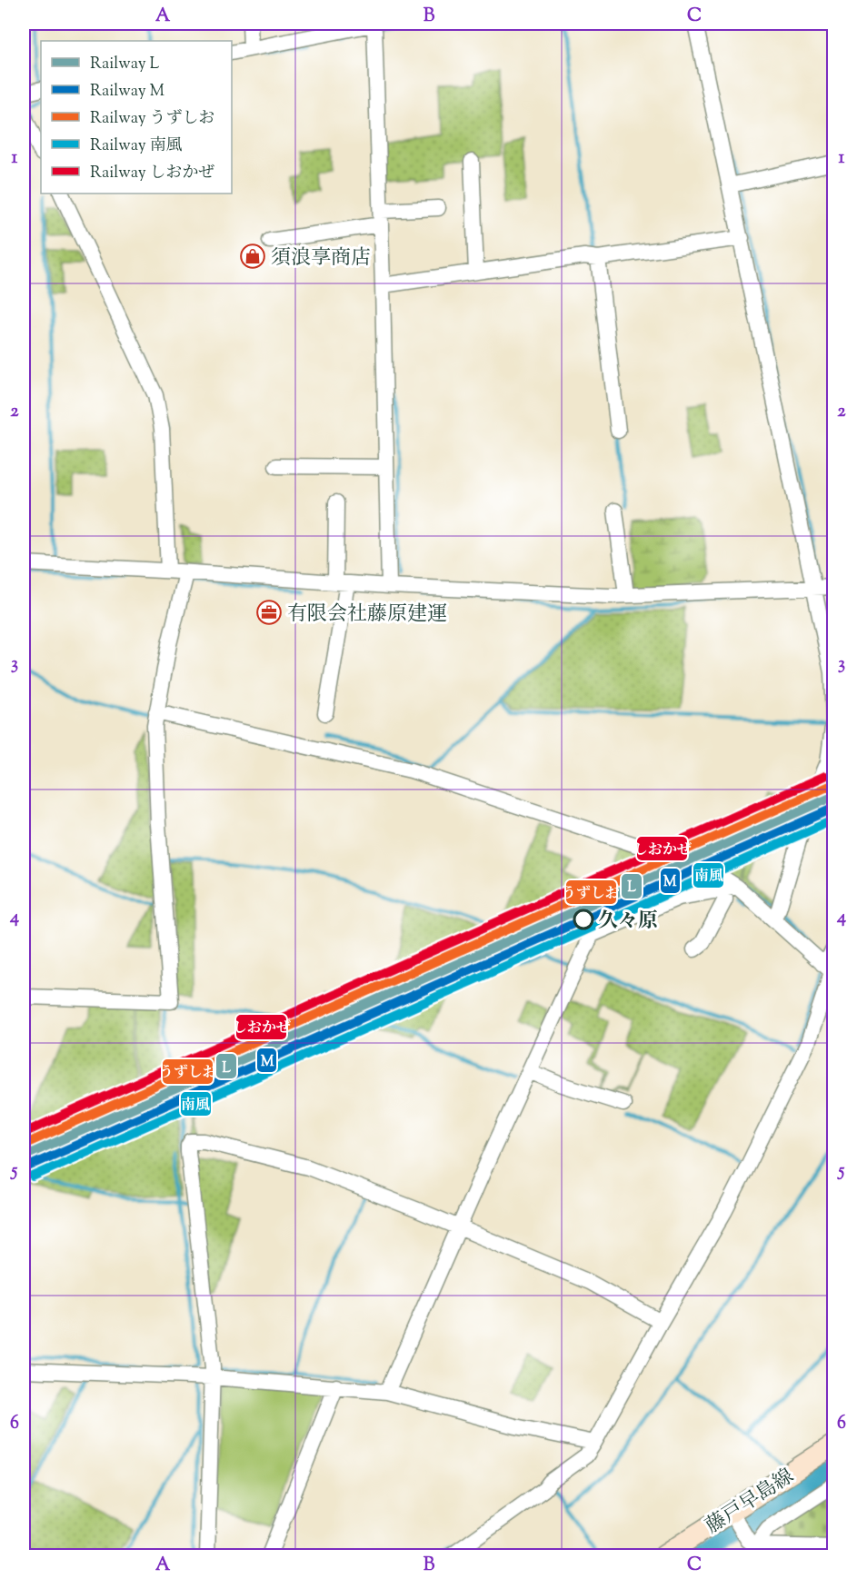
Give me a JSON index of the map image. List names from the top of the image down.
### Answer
{
  "streets": {
    "main road": ["藤戸早島線"]
  },
  "places": {
    "shop": ["須浪享商店"],
    "office": ["有限会社藤原建運"],
    "other": ["久々原"]
  },
  "lines": [
    "rail line しおかぜ",
    "rail line うずしお",
    "rail line L",
    "rail line M",
    "rail line 南風"
  ],
  "legend": [
    "Railway L",
    "Railway M",
    "Railway うずしお",
    "Railway 南風",
    "Railway しおかぜ"
  ],
  "grid": {
    "columns": ["A", "B", "C"],
    "rows": [
      "1",
      "2",
      "3",
      "4",
      "5",
      "6"
    ]
  }
}
